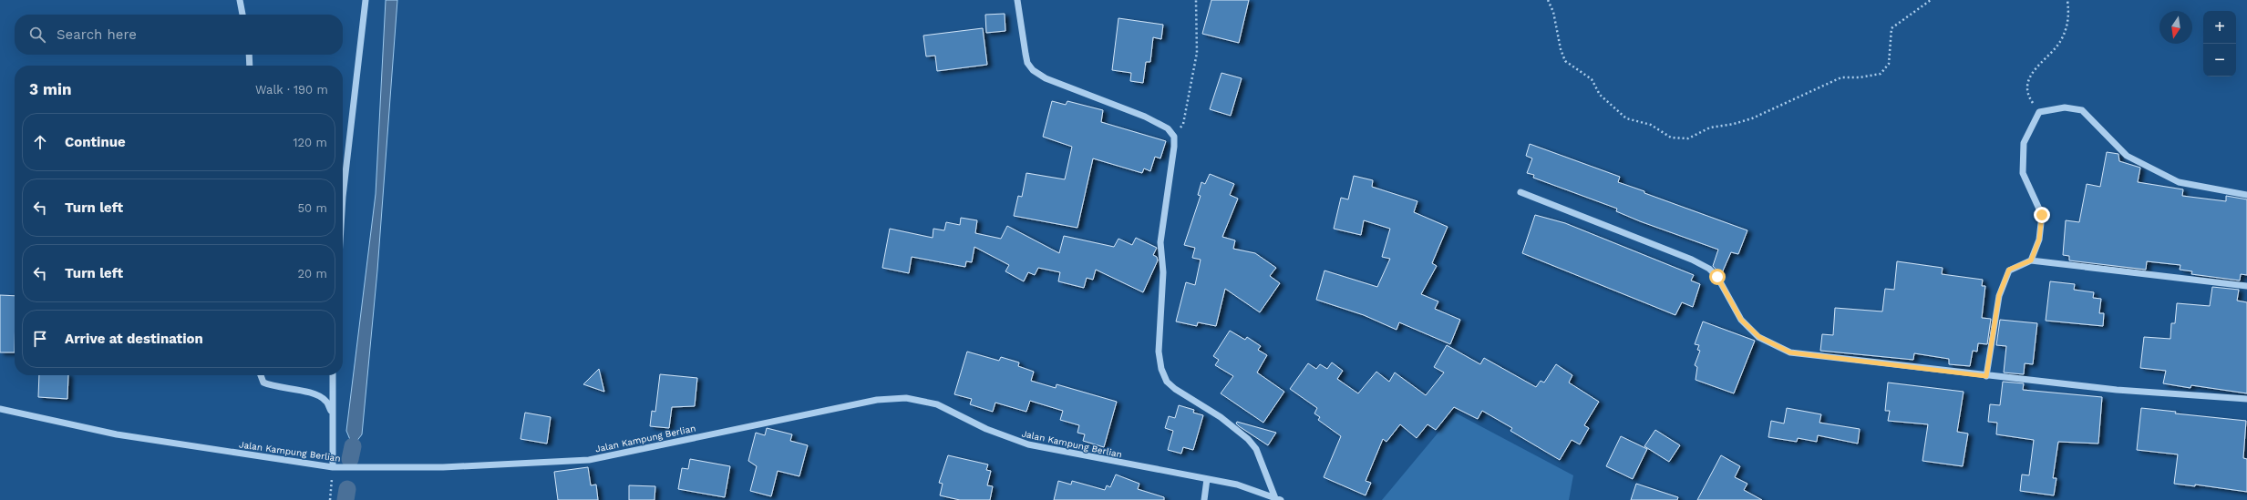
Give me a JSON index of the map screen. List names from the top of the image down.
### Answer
{
  "streets": {
    "street": ["Jalan Kampung Berlian"]
  },
  "north": "bottom",
  "page": {
    "map_buttons": ["+", "−"],
    "search": "Search here",
    "heading": ["3 min", "Walk · 190 m"],
    "list": [
      ["Continue", "120 m"],
      ["Turn left", "50 m"],
      ["Turn left", "20 m"],
      "Arrive at destination"
    ]
  }
}
